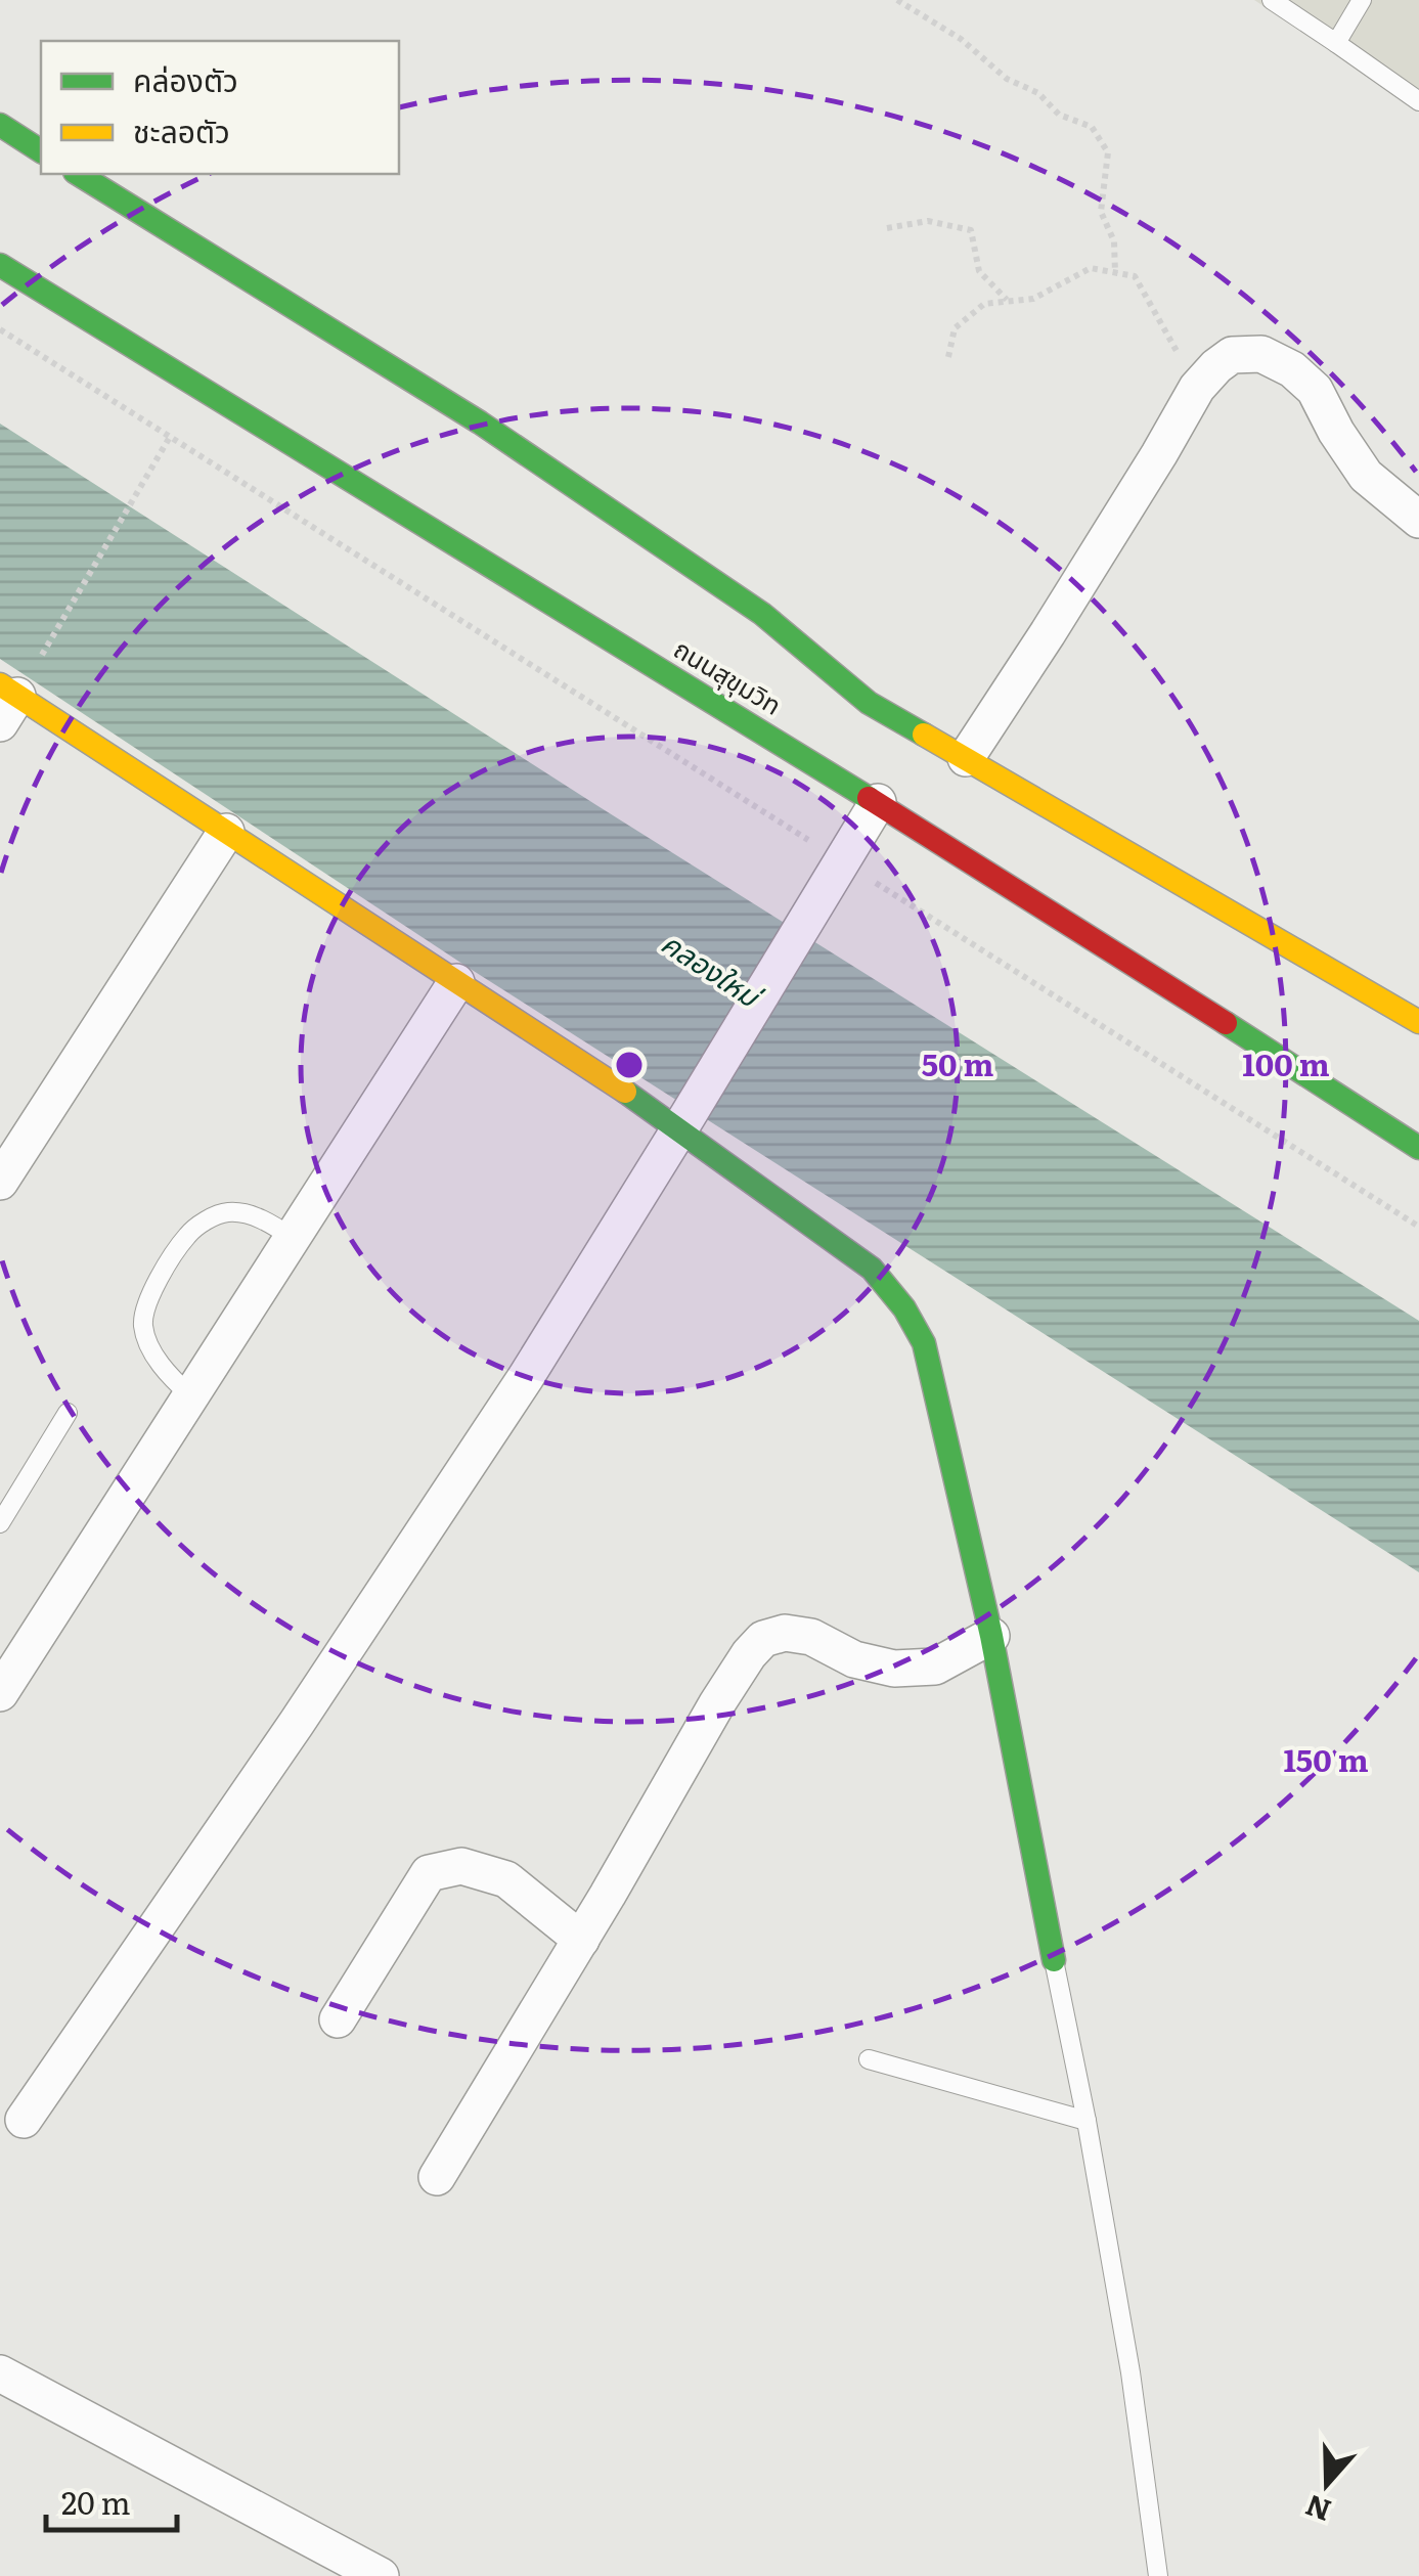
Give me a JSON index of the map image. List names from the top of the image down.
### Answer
{
  "streets": {
    "main road": ["ถนนสุขุมวิท"]
  },
  "water": ["คลองใหม่"],
  "legend": ["คล่องตัว", "ชะลอตัว"],
  "scale_bar": "20 m",
  "north": "bottom",
  "rings": ["50 m", "100 m", "150 m"]
}
